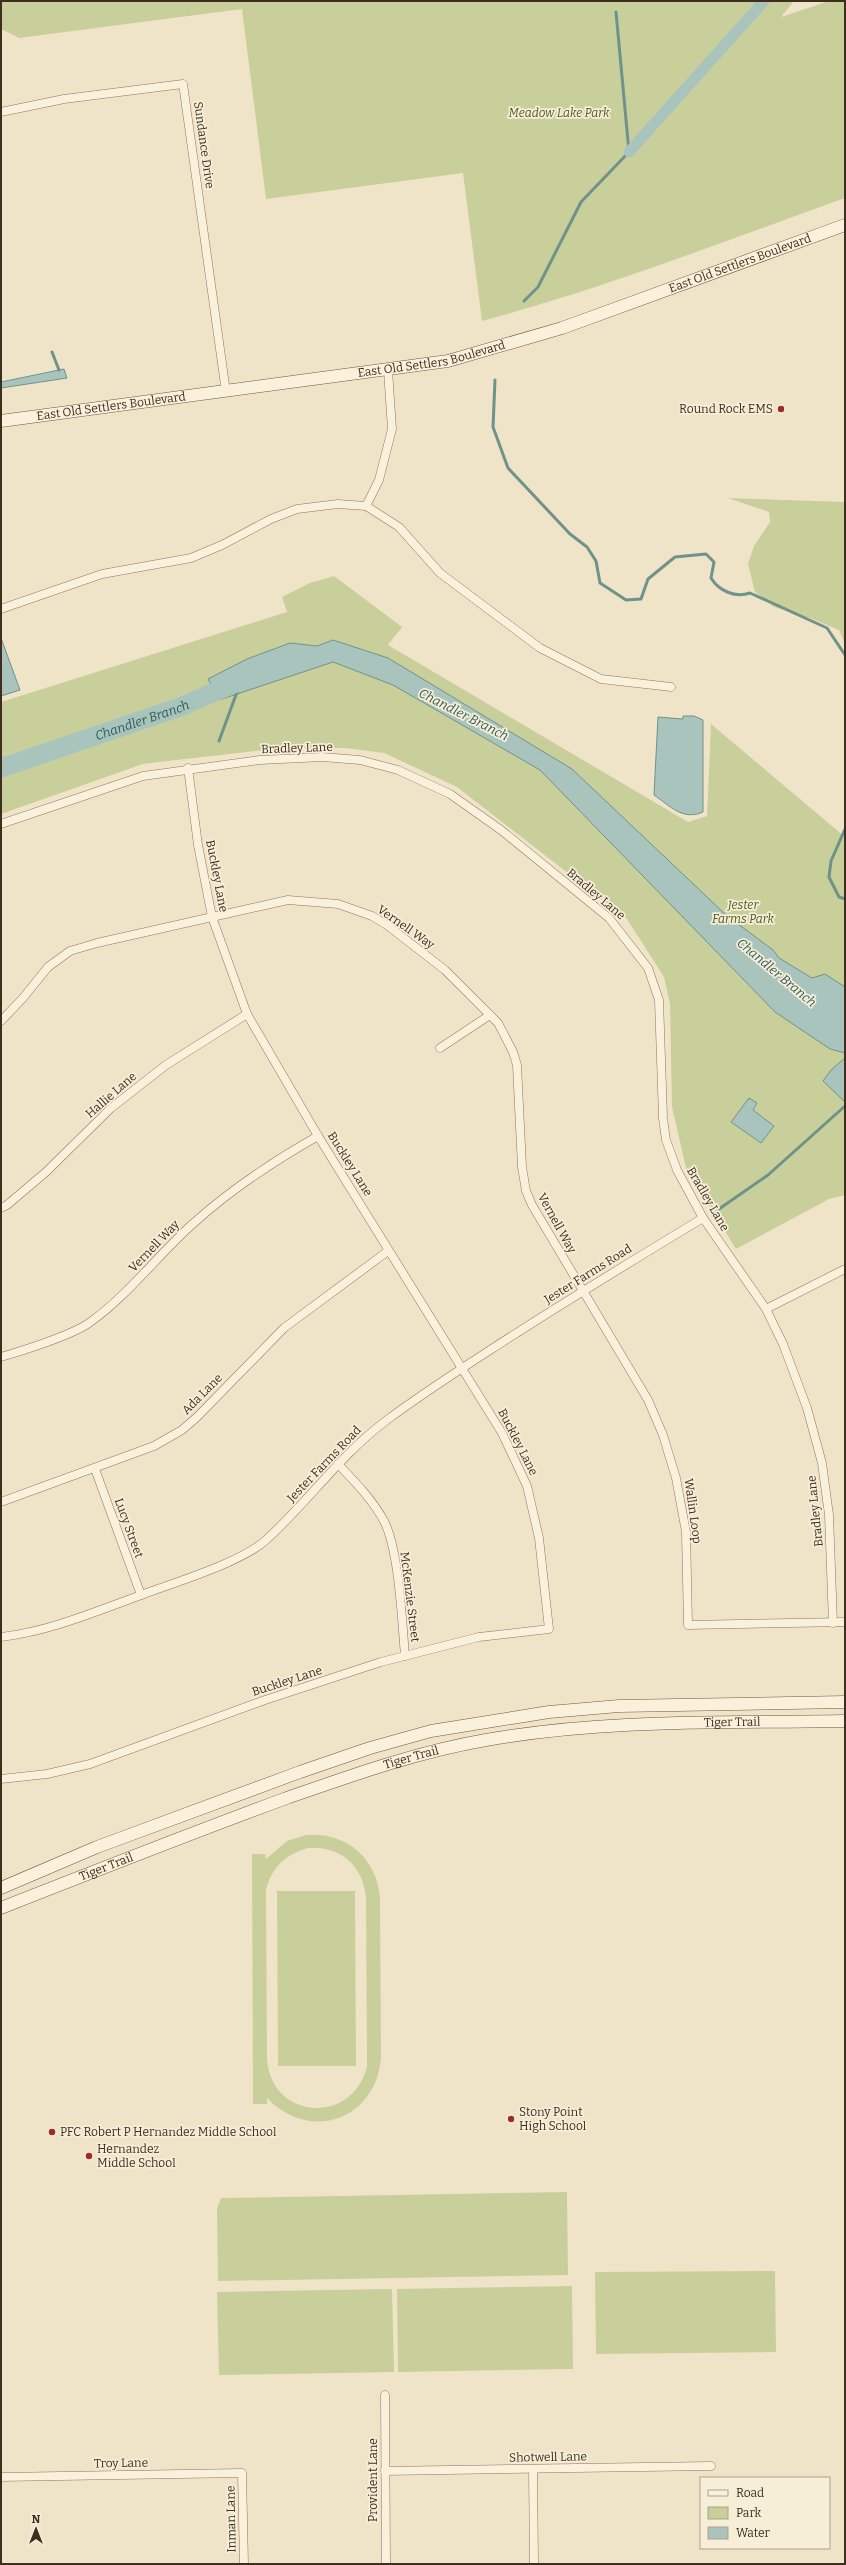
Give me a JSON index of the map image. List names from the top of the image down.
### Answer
{
  "streets": {
    "street": [
      "Sundance Drive",
      "East Old Settlers Boulevard",
      "Bradley Lane",
      "Buckley Lane",
      "Vernell Way",
      "Hallie Lane",
      "Jester Farms Road",
      "Ada Lane",
      "Wallin Loop",
      "Lucy Street",
      "McKenzie Street",
      "Tiger Trail",
      "Shotwell Lane",
      "Troy Lane",
      "Provident Lane",
      "Inman Lane"
    ]
  },
  "crossings": [
    ["Sundance Drive", "East Old Settlers Boulevard"],
    ["Bradley Lane", "Buckley Lane"],
    ["Bradley Lane", "Jester Farms Road"],
    ["Bradley Lane", "Wallin Loop"],
    ["Buckley Lane", "Vernell Way"],
    ["Buckley Lane", "Hallie Lane"],
    ["Buckley Lane", "Jester Farms Road"],
    ["Buckley Lane", "Ada Lane"],
    ["Buckley Lane", "McKenzie Street"],
    ["Vernell Way", "Jester Farms Road"],
    ["Vernell Way", "Wallin Loop"],
    ["Jester Farms Road", "Wallin Loop"],
    ["Jester Farms Road", "Lucy Street"],
    ["Jester Farms Road", "McKenzie Street"],
    ["Ada Lane", "Lucy Street"],
    ["Shotwell Lane", "Provident Lane"],
    ["Troy Lane", "Inman Lane"]
  ],
  "water": ["Chandler Branch"],
  "parks": ["Meadow Lake Park", "Jester Farms Park"],
  "places": [
    "Round Rock EMS",
    "Stony Point High School",
    "PFC Robert P Hernandez Middle School",
    "Hernandez Middle School"
  ],
  "legend": ["Road", "Park", "Water"],
  "north": "top"
}
